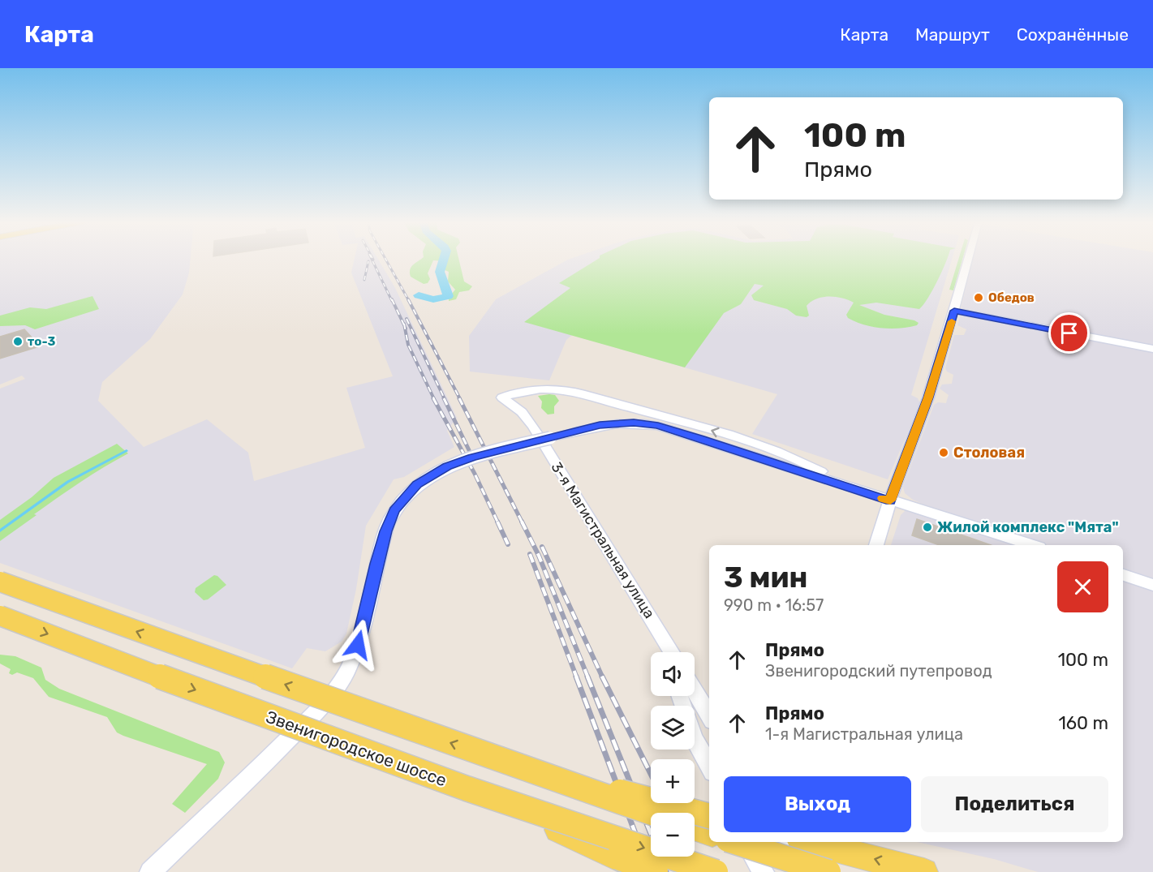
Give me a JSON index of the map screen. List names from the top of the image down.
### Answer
{
  "streets": {
    "main road": ["Звенигородское шоссе"],
    "street": ["3-я Магистральная улица"]
  },
  "places": [
    "Обедов",
    "то-3",
    "Столовая",
    "Жилой комплекс \"Мята\""
  ],
  "page": {
    "header": "Карта",
    "nav": ["Карта", "Маршрут", "Сохранённые"],
    "turn": ["100 m", "Прямо"],
    "heading": ["3 мин", "990 m · 16:57"],
    "list": [
      {
        "name": "Прямо",
        "note": "Звенигородский путепровод",
        "value": "100 m"
      },
      {
        "name": "Прямо",
        "note": "1-я Магистральная улица",
        "value": "160 m"
      }
    ],
    "map_buttons": ["+", "−"],
    "buttons": ["Выход", "Поделиться"]
  }
}
